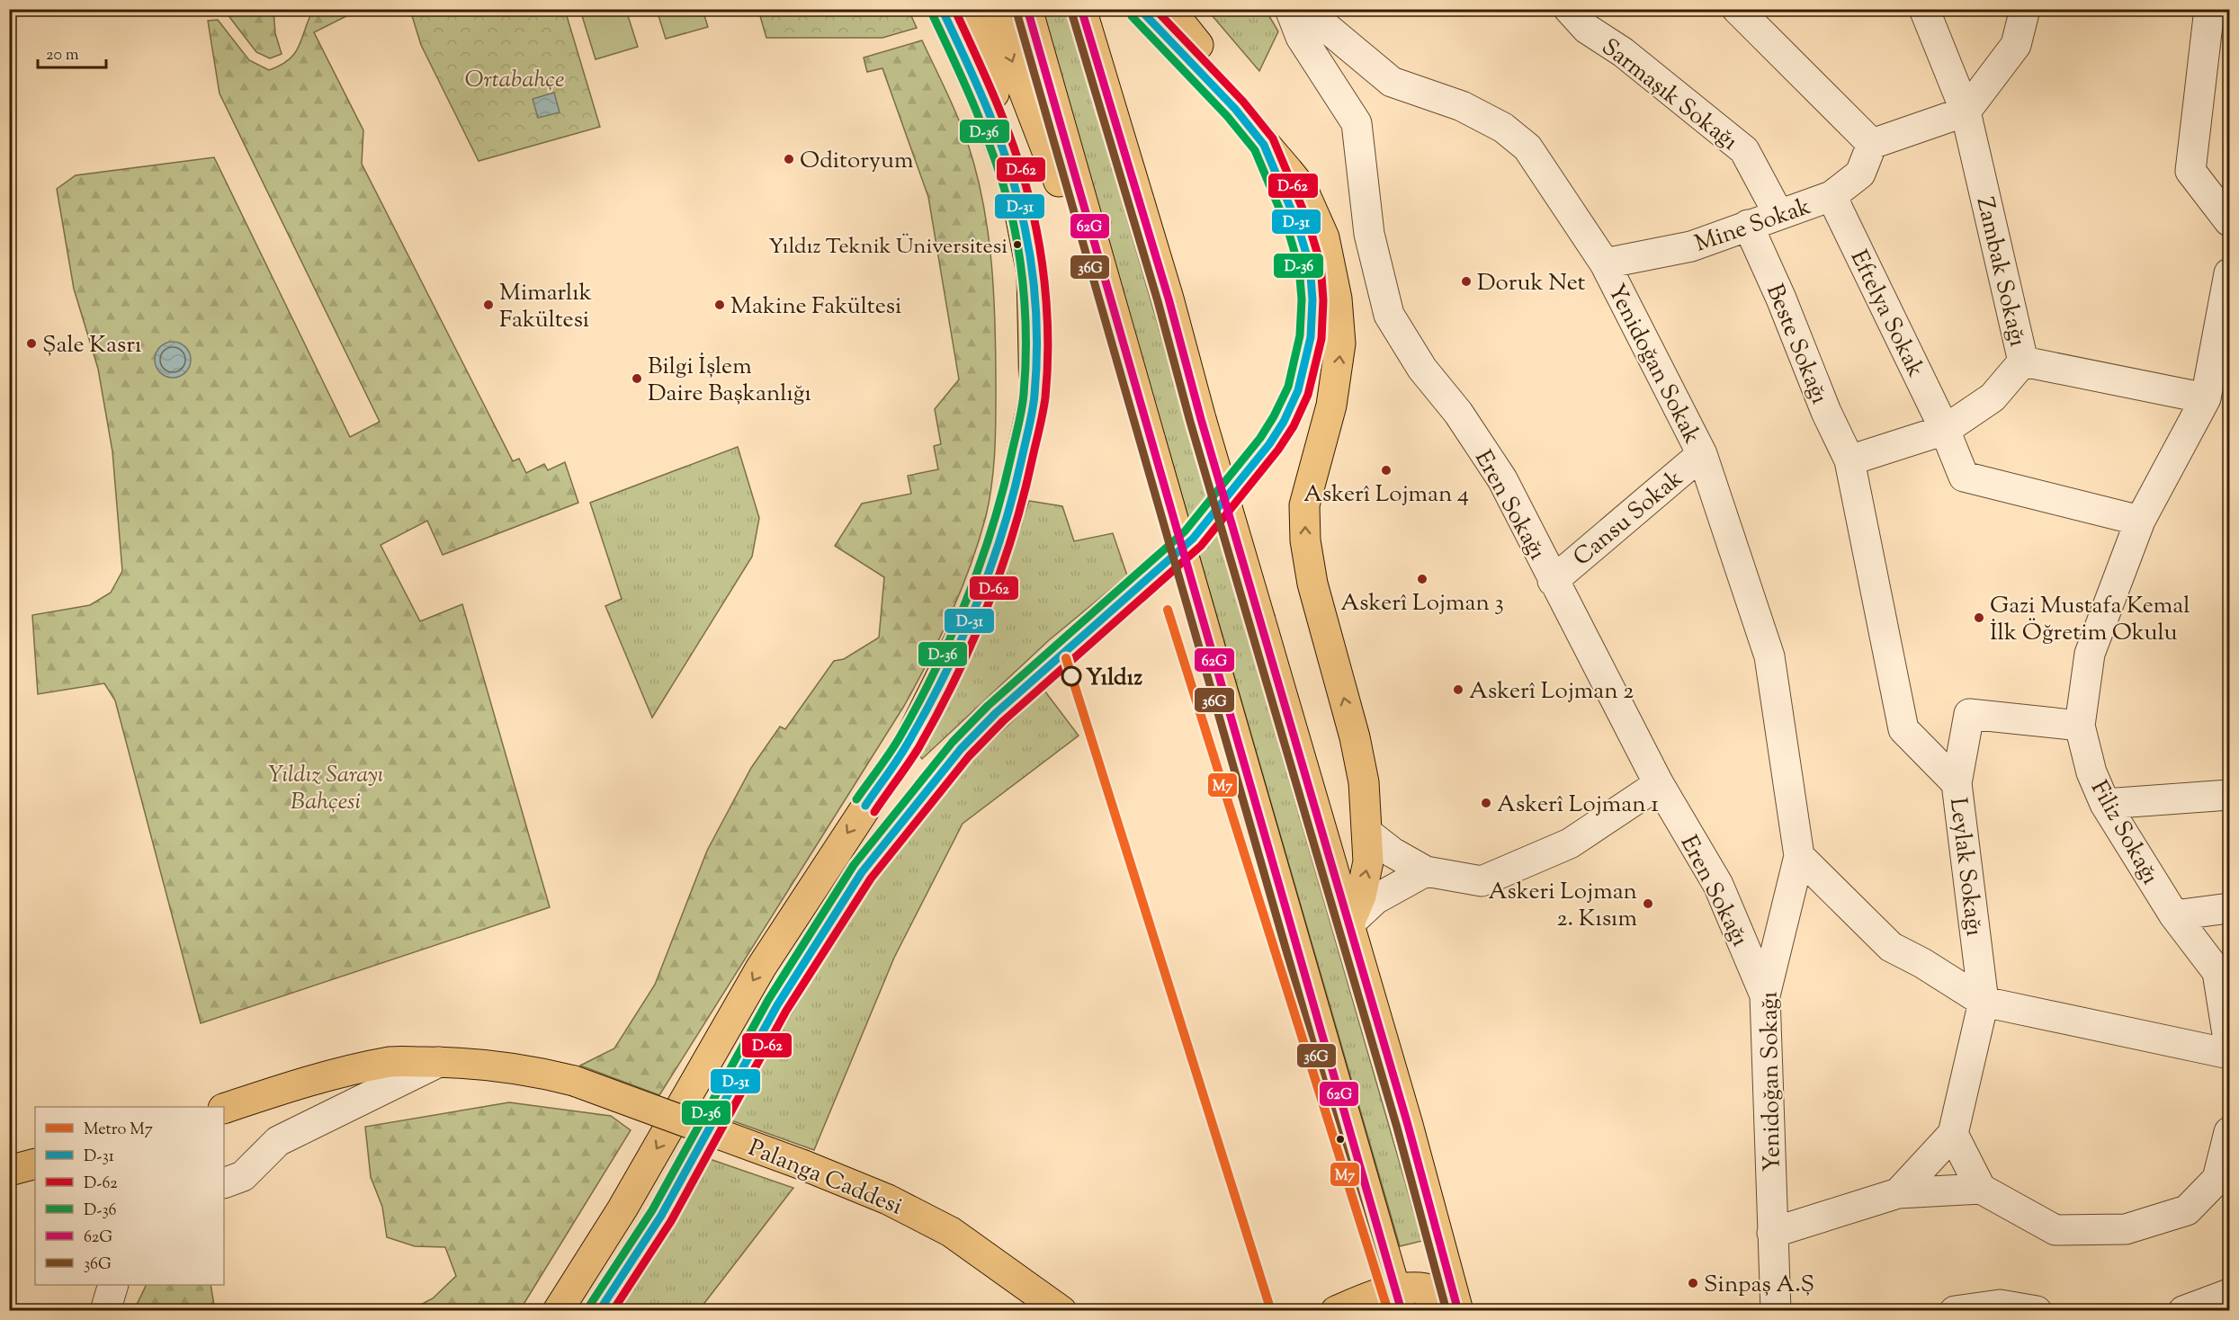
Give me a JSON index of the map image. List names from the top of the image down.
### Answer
{
  "streets": {
    "main road": ["Palanga Caddesi"],
    "street": [
      "Sarmaşık Sokağı",
      "Mine Sokak",
      "Zambak Sokağı",
      "Eftelya Sokak",
      "Beste Sokağı",
      "Yenidoğan Sokak",
      "Eren Sokağı",
      "Cansu Sokak",
      "Filiz Sokağı",
      "Leylak Sokağı",
      "Yenidoğan Sokağı"
    ]
  },
  "crossings": [
    ["Sarmaşık Sokağı", "Mine Sokak"],
    ["Mine Sokak", "Eftelya Sokak"],
    ["Mine Sokak", "Beste Sokağı"],
    ["Mine Sokak", "Yenidoğan Sokak"],
    ["Zambak Sokağı", "Eftelya Sokak"],
    ["Zambak Sokağı", "Beste Sokağı"],
    ["Zambak Sokağı", "Leylak Sokağı"],
    ["Eftelya Sokak", "Filiz Sokağı"],
    ["Beste Sokağı", "Leylak Sokağı"],
    ["Yenidoğan Sokak", "Cansu Sokak"],
    ["Yenidoğan Sokak", "Yenidoğan Sokağı"],
    ["Eren Sokağı", "Cansu Sokak"],
    ["Eren Sokağı", "Yenidoğan Sokağı"]
  ],
  "parks": ["Ortabahçe", "Yıldız Sarayı Bahçesi"],
  "places": [
    "Oditoryum",
    "Yıldız Teknik Üniversitesi",
    "Doruk Net",
    "Mimarlık Fakültesi",
    "Makine Fakültesi",
    "Şale Kasrı",
    "Bilgi İşlem Daire Başkanlığı",
    "Askerî Lojman 4",
    "Askerî Lojman 3",
    "Gazi Mustafa Kemal İlk Öğretim Okulu",
    "Yıldız",
    "Askerî Lojman 2",
    "Askerî Lojman 1",
    "Askeri Lojman 2. Kısım",
    "Sinpaş A.Ş"
  ],
  "lines": [
    "transit line D-31",
    "transit line D-62",
    "transit line 62G",
    "transit line 36G",
    "transit line D-36",
    "metro line M7"
  ],
  "legend": [
    "Metro M7",
    "D-31",
    "D-62",
    "D-36",
    "62G",
    "36G"
  ],
  "scale_bar": "20 m"
}
